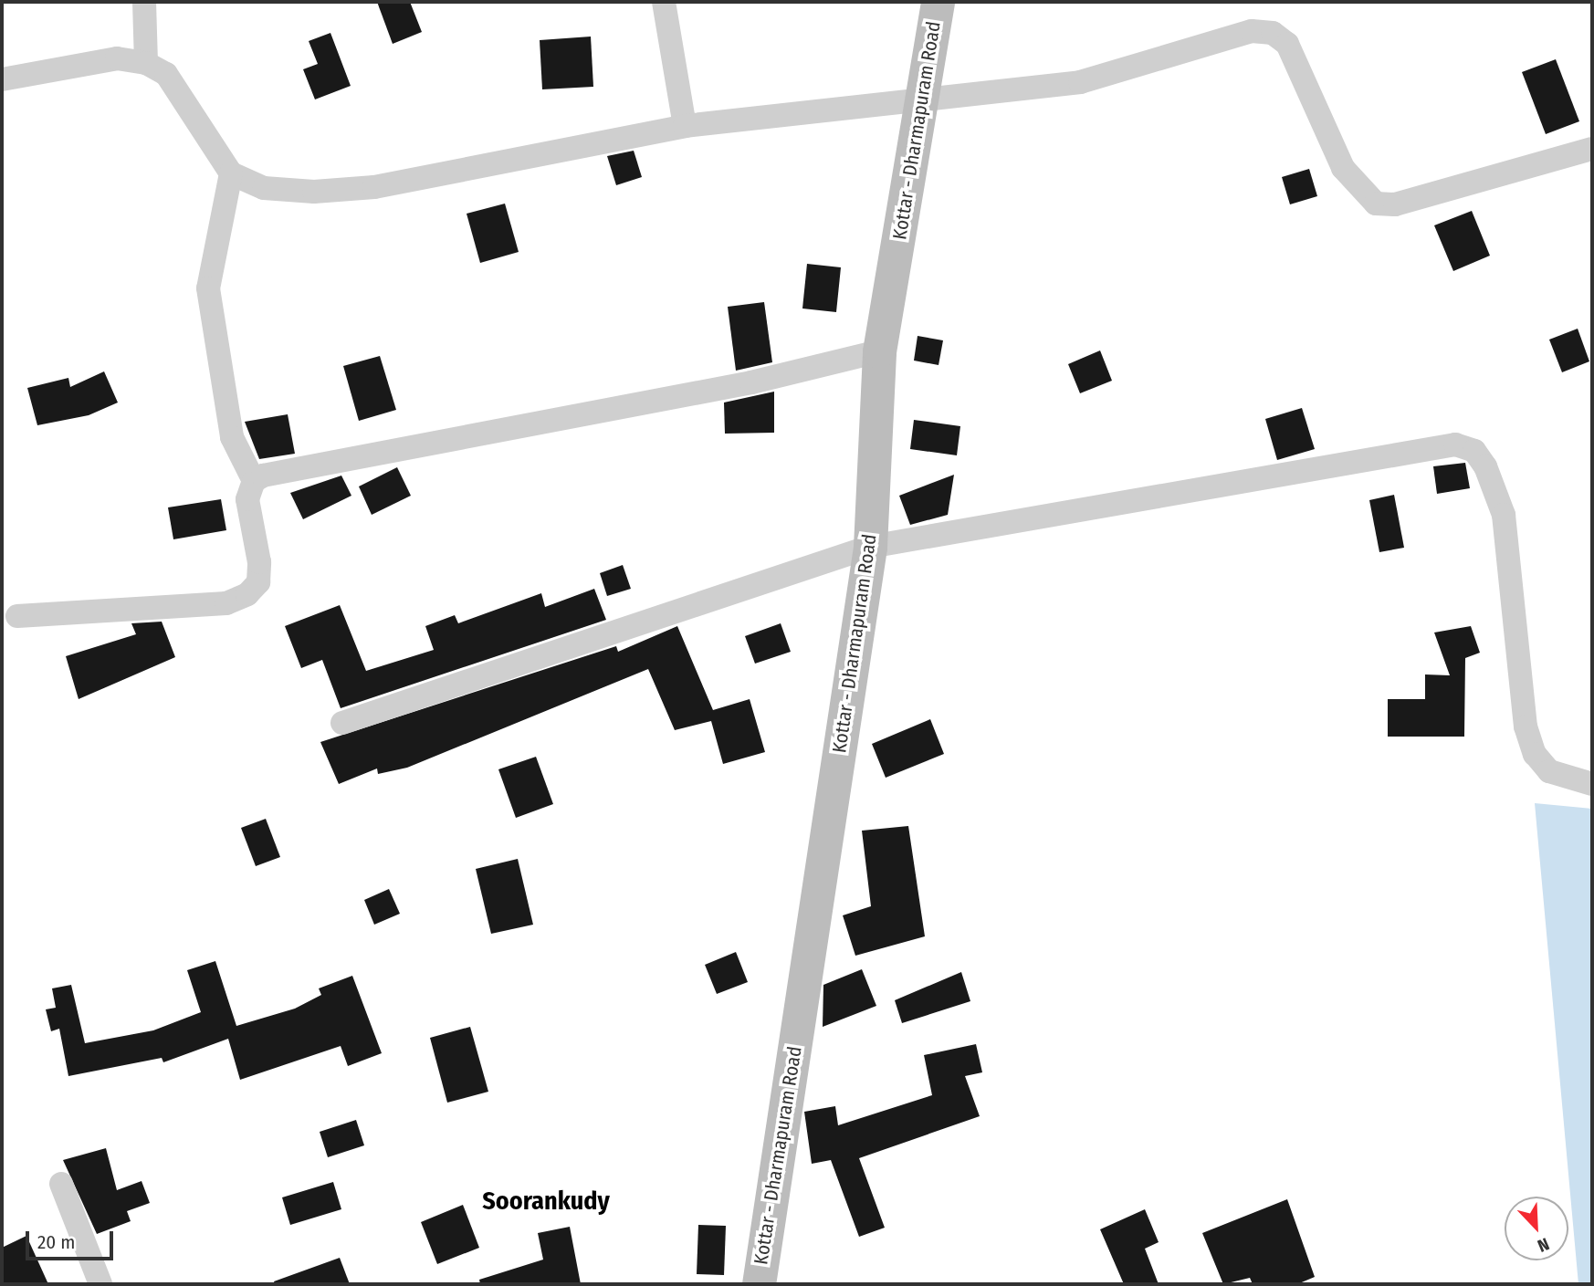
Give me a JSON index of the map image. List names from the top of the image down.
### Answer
{
  "streets": {
    "main road": ["Kottar - Dharmapuram Road"]
  },
  "districts": ["Soorankudy"],
  "scale_bar": "20 m",
  "north": "bottom right"
}
